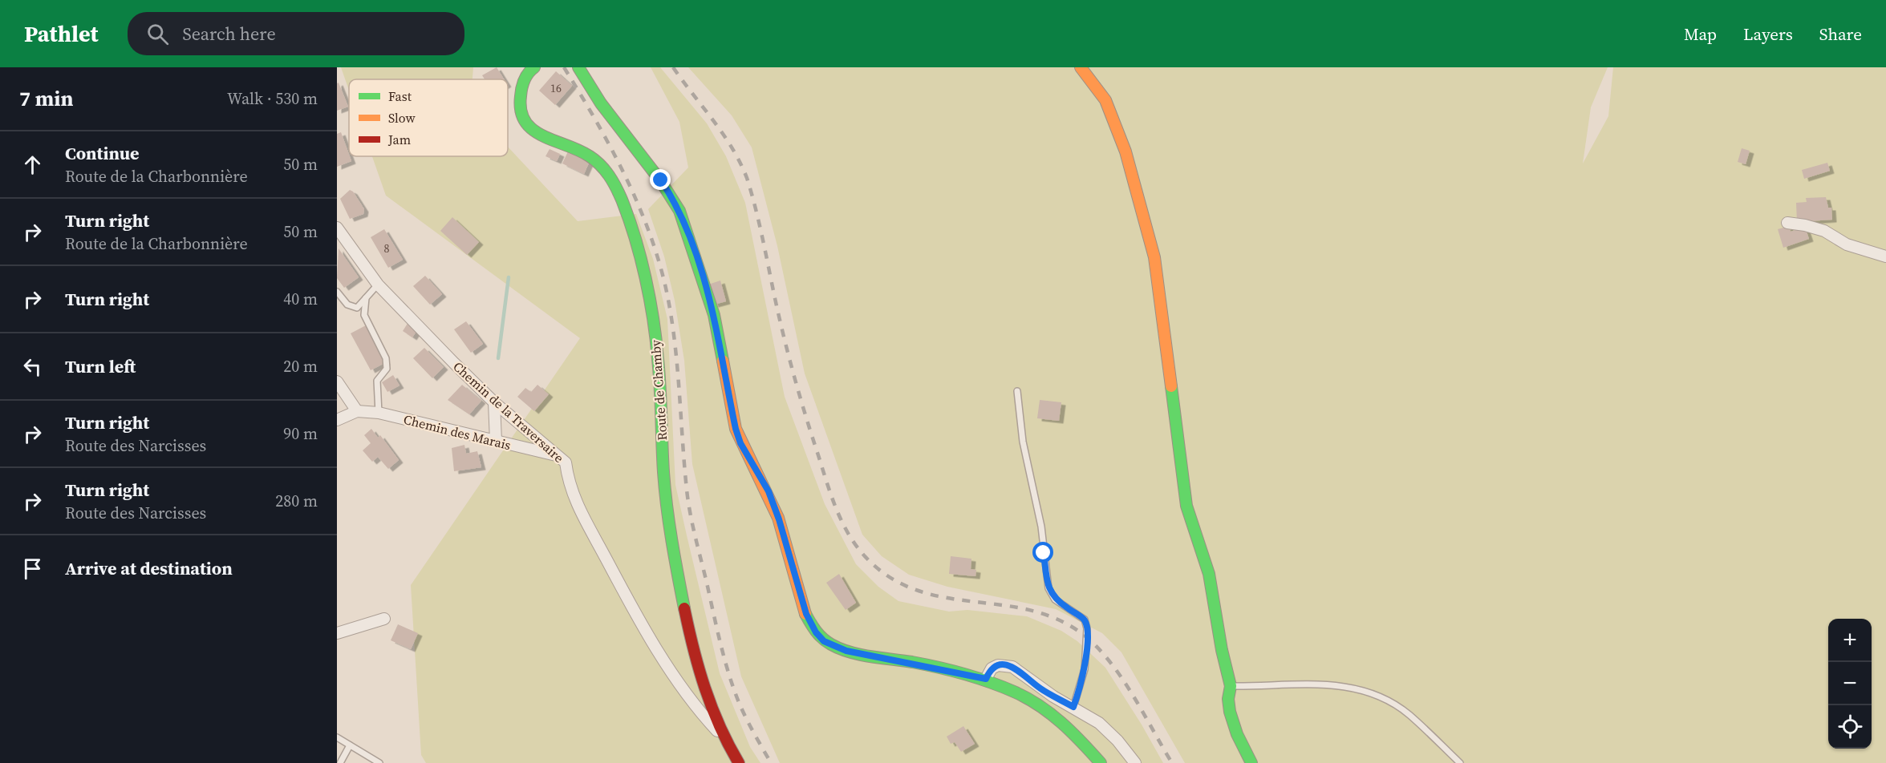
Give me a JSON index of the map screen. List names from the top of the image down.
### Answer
{
  "streets": {
    "street": ["Route de Chamby", "Chemin de la Traversaire", "Chemin des Marais"]
  },
  "crossings": [
    ["Route de Chamby", "Chemin de la Traversaire"],
    ["Chemin de la Traversaire", "Chemin des Marais"]
  ],
  "house_numbers": ["16", "8"],
  "legend": ["Fast", "Slow", "Jam"],
  "page": {
    "header": "Pathlet",
    "search": "Search here",
    "nav": ["Map", "Layers", "Share"],
    "heading": ["7 min", "Walk · 530 m"],
    "list": [
      ["Continue", "Route de la Charbonnière", "50 m"],
      ["Turn right", "Route de la Charbonnière", "50 m"],
      ["Turn right", "40 m"],
      ["Turn left", "20 m"],
      ["Turn right", "Route des Narcisses", "90 m"],
      ["Turn right", "Route des Narcisses", "280 m"],
      "Arrive at destination"
    ],
    "map_buttons": ["+", "−"]
  }
}
